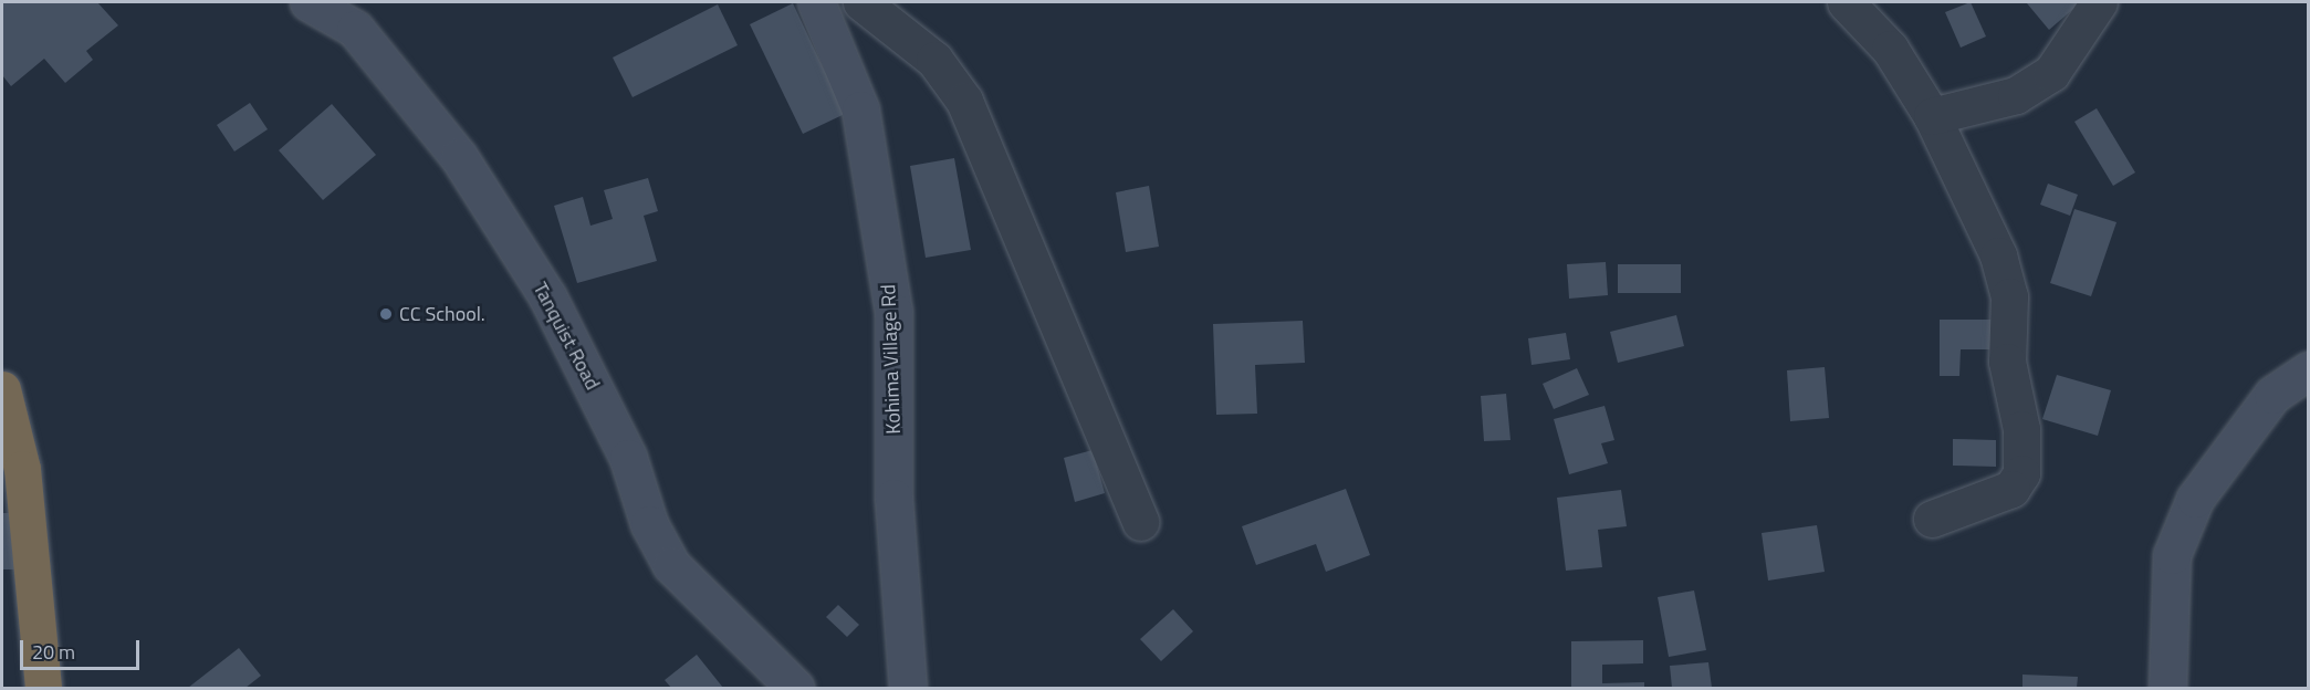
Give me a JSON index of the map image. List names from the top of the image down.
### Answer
{
  "streets": {
    "main road": ["Tanquist Road", "Kohima Village Rd"]
  },
  "places": ["CC School."],
  "scale_bar": "20 m"
}
